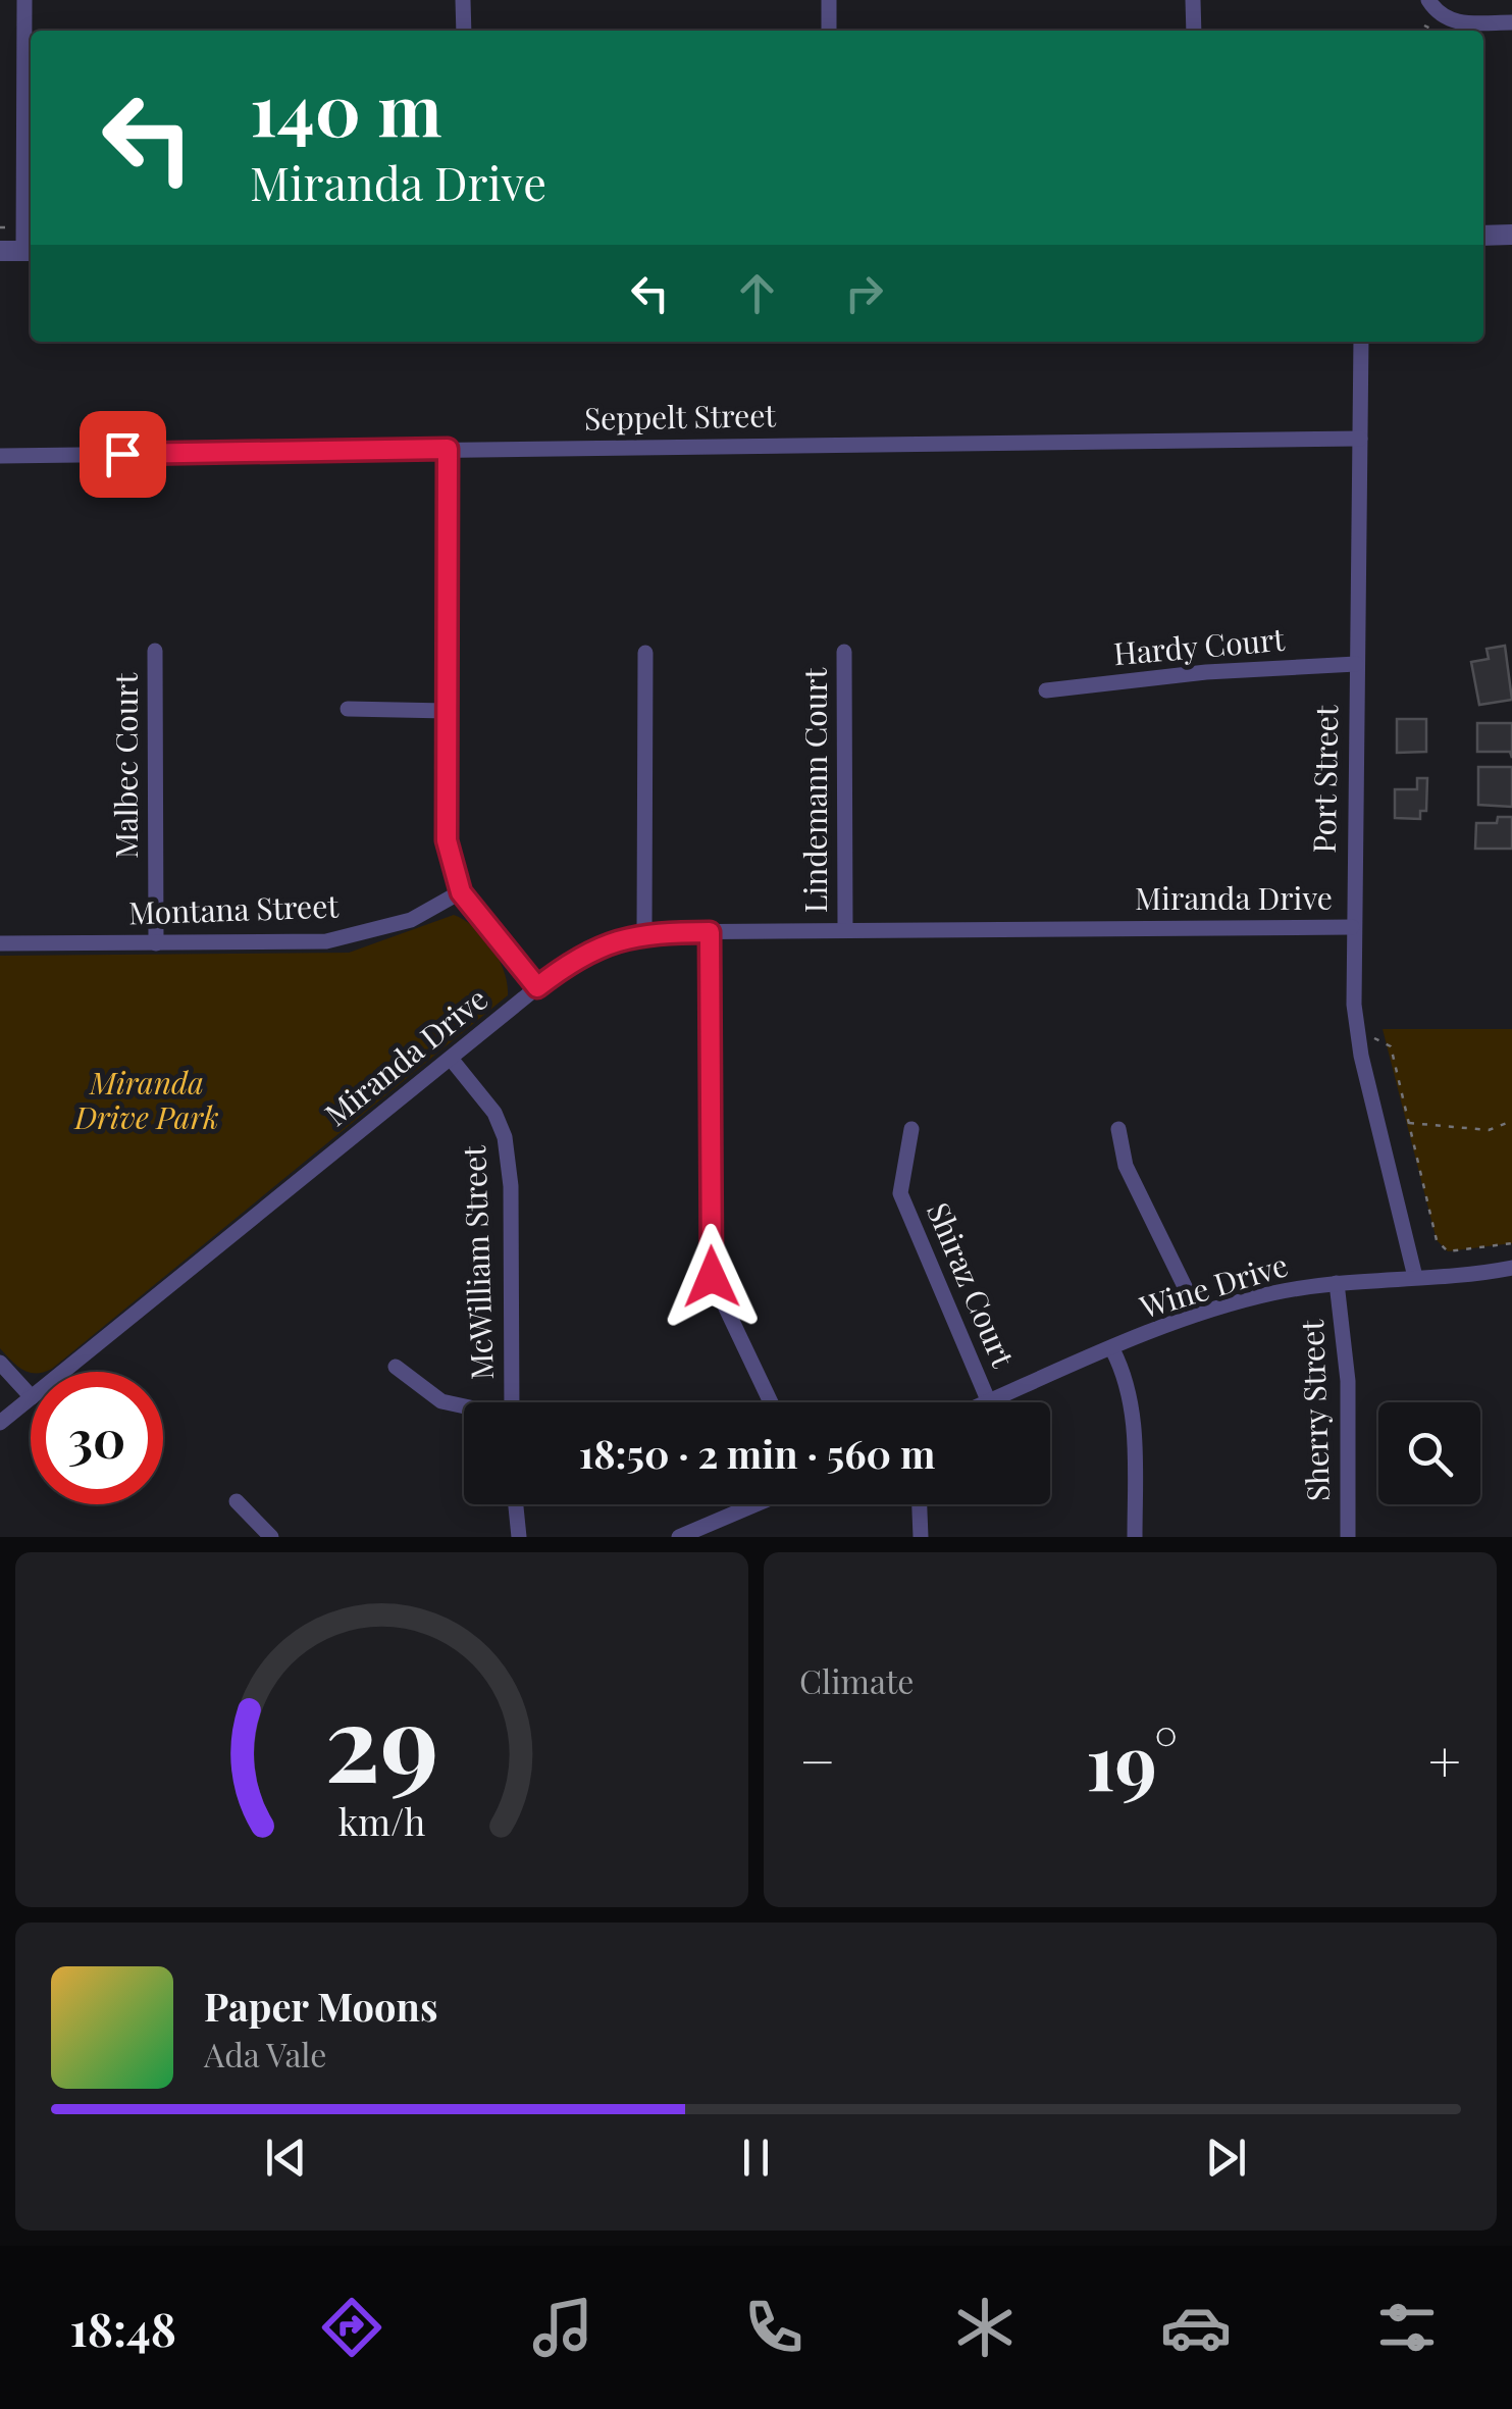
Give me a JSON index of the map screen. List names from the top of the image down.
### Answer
{
  "streets": {
    "street": [
      "Seppelt Street",
      "Hardy Court",
      "Malbec Court",
      "Port Street",
      "Lindemann Court",
      "Miranda Drive",
      "Montana Street",
      "McWilliam Street",
      "Shiraz Court",
      "Wine Drive",
      "Sherry Street"
    ]
  },
  "crossings": [
    ["Seppelt Street", "Port Street"],
    ["Hardy Court", "Port Street"],
    ["Malbec Court", "Montana Street"],
    ["Port Street", "Miranda Drive"],
    ["Port Street", "Wine Drive"],
    ["Lindemann Court", "Miranda Drive"],
    ["Miranda Drive", "McWilliam Street"],
    ["Shiraz Court", "Wine Drive"],
    ["Wine Drive", "Sherry Street"]
  ],
  "parks": ["Miranda Drive Park"],
  "page": {
    "turn": ["140 m", "Miranda Drive"],
    "limit": "30",
    "trip": "18:50 · 2 min · 560 m",
    "tile": "Climate",
    "heat": ["−", "19°", "+"],
    "song": ["Paper Moons", "Ada Vale"],
    "tabs": "18:48",
    "gauge": ["29", "km/h"]
  }
}
